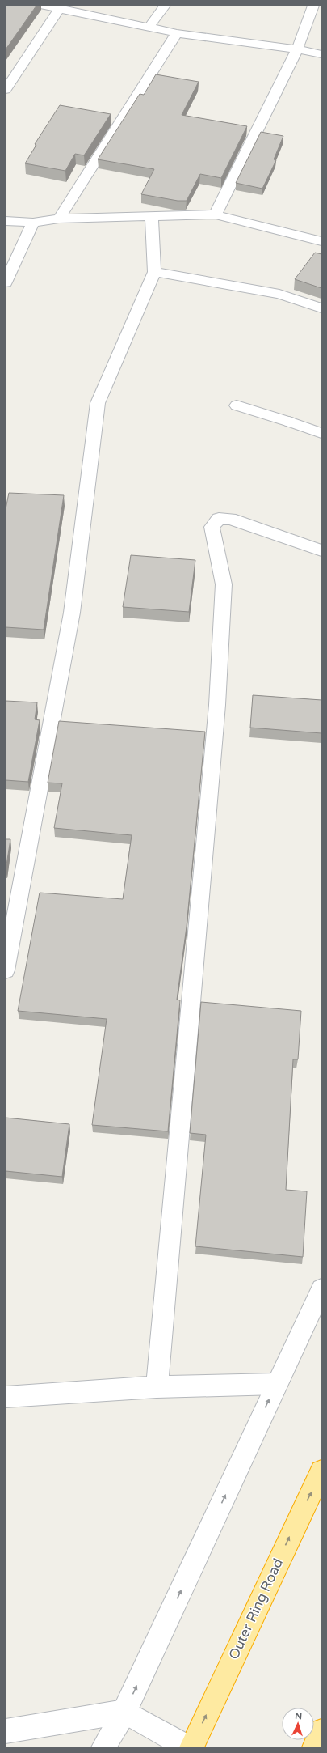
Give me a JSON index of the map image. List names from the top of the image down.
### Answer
{
  "streets": {
    "highway": ["Outer Ring Road"]
  },
  "one_way": ["Outer Ring Road"],
  "north": "top"
}
